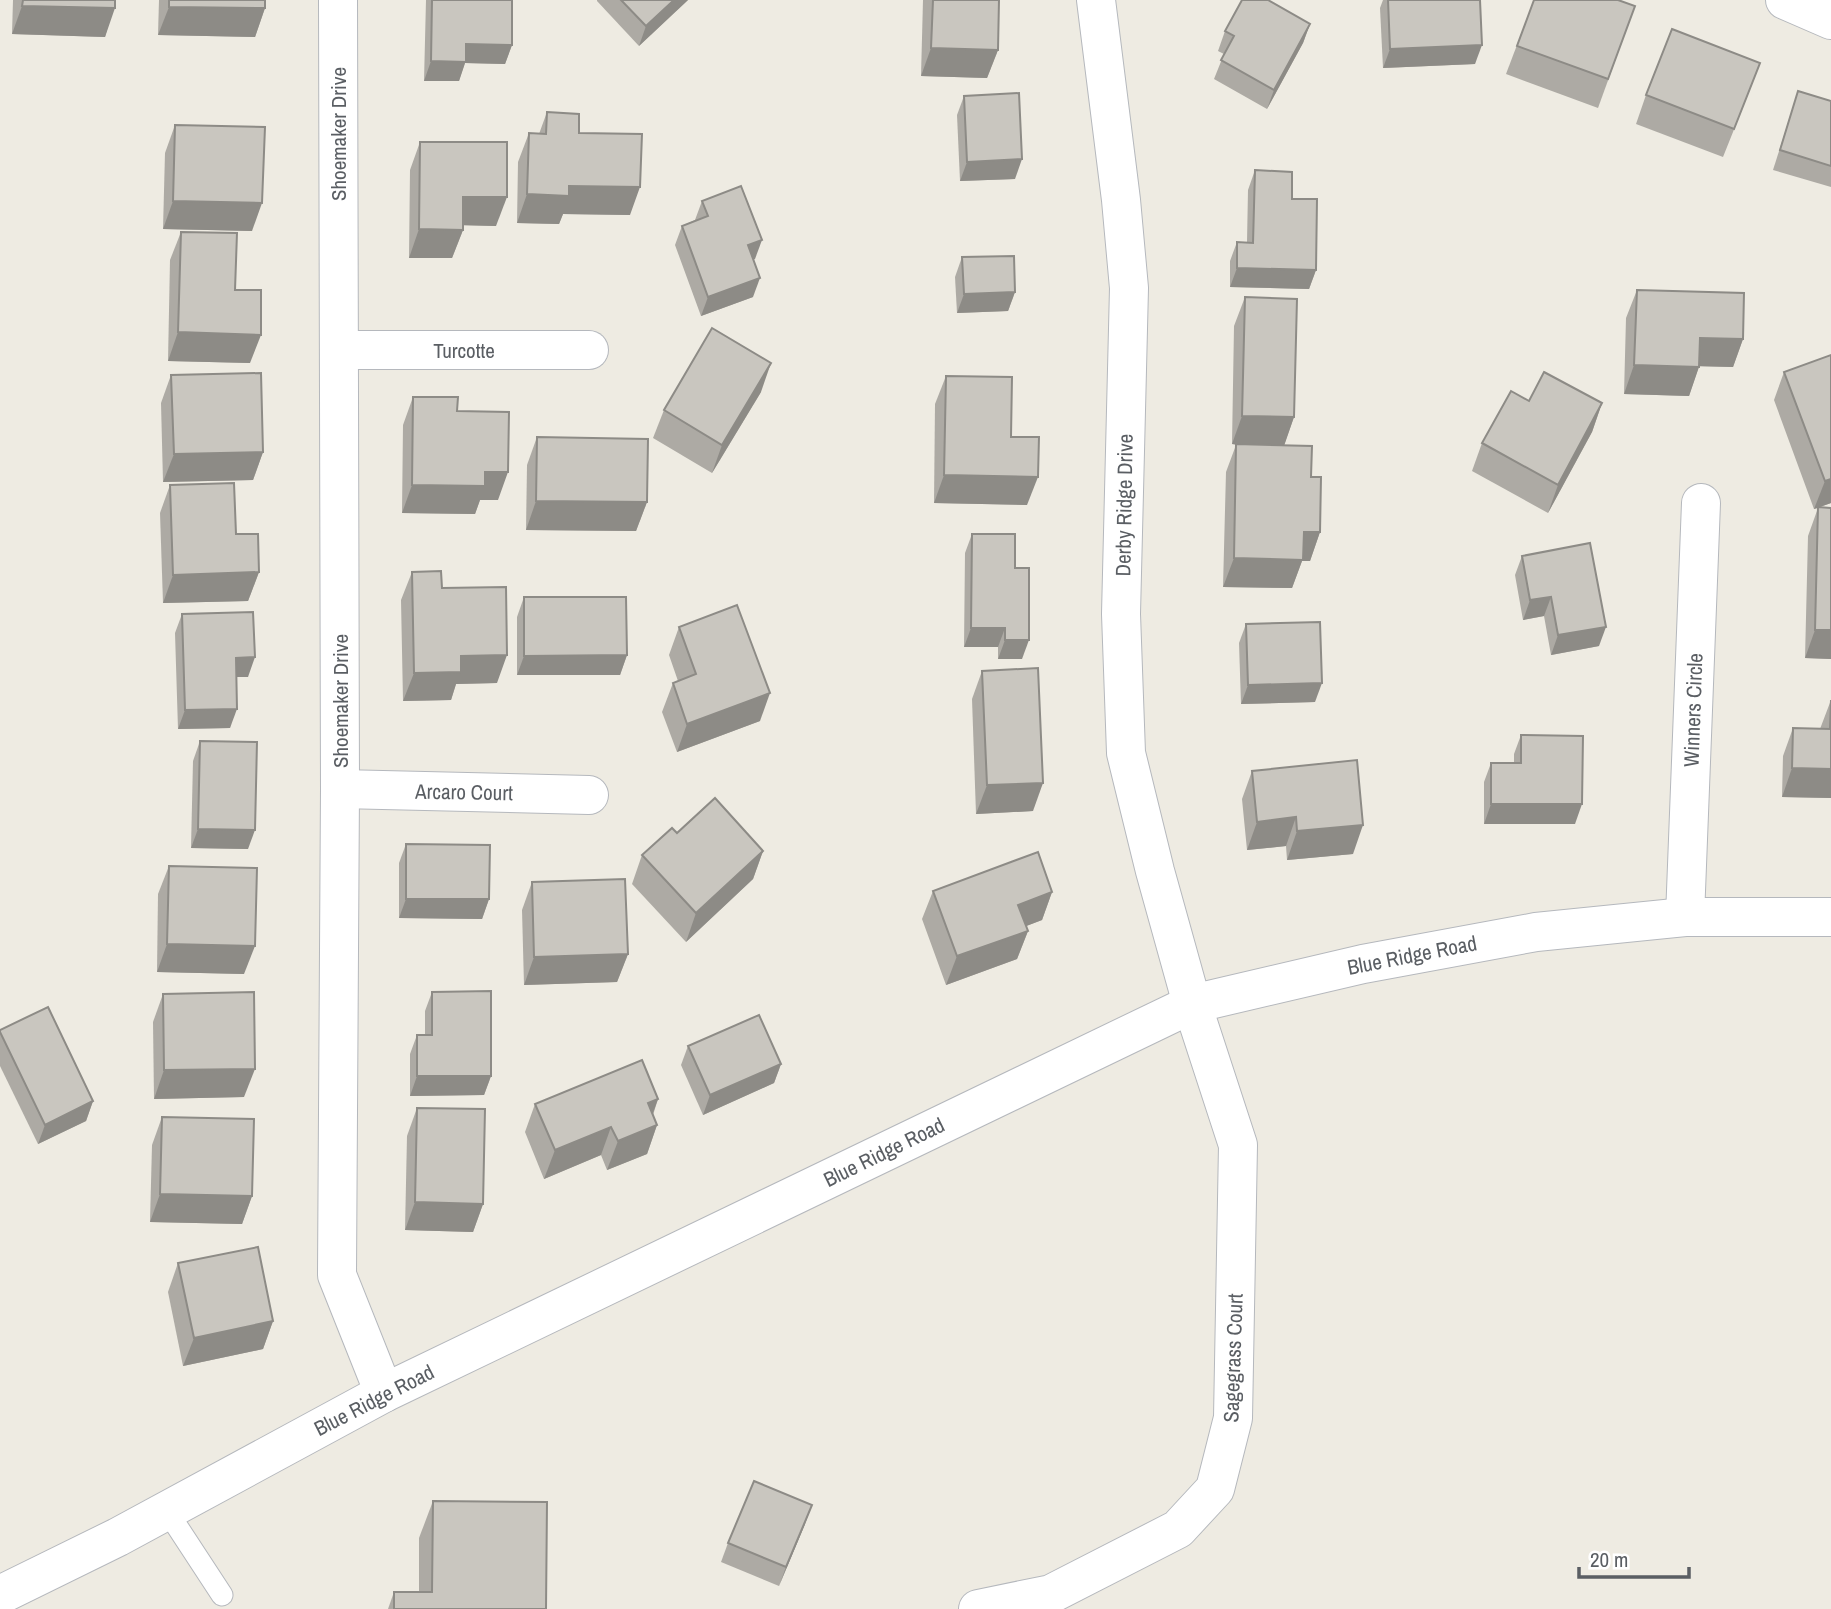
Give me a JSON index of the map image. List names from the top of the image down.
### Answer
{
  "streets": {
    "street": [
      "Shoemaker Drive",
      "Turcotte",
      "Derby Ridge Drive",
      "Winners Circle",
      "Arcaro Court",
      "Blue Ridge Road",
      "Sagegrass Court"
    ]
  },
  "crossings": [
    ["Shoemaker Drive", "Turcotte"],
    ["Shoemaker Drive", "Arcaro Court"],
    ["Shoemaker Drive", "Blue Ridge Road"],
    ["Derby Ridge Drive", "Blue Ridge Road"],
    ["Derby Ridge Drive", "Sagegrass Court"],
    ["Winners Circle", "Blue Ridge Road"],
    ["Blue Ridge Road", "Sagegrass Court"]
  ],
  "scale_bar": "20 m"
}
